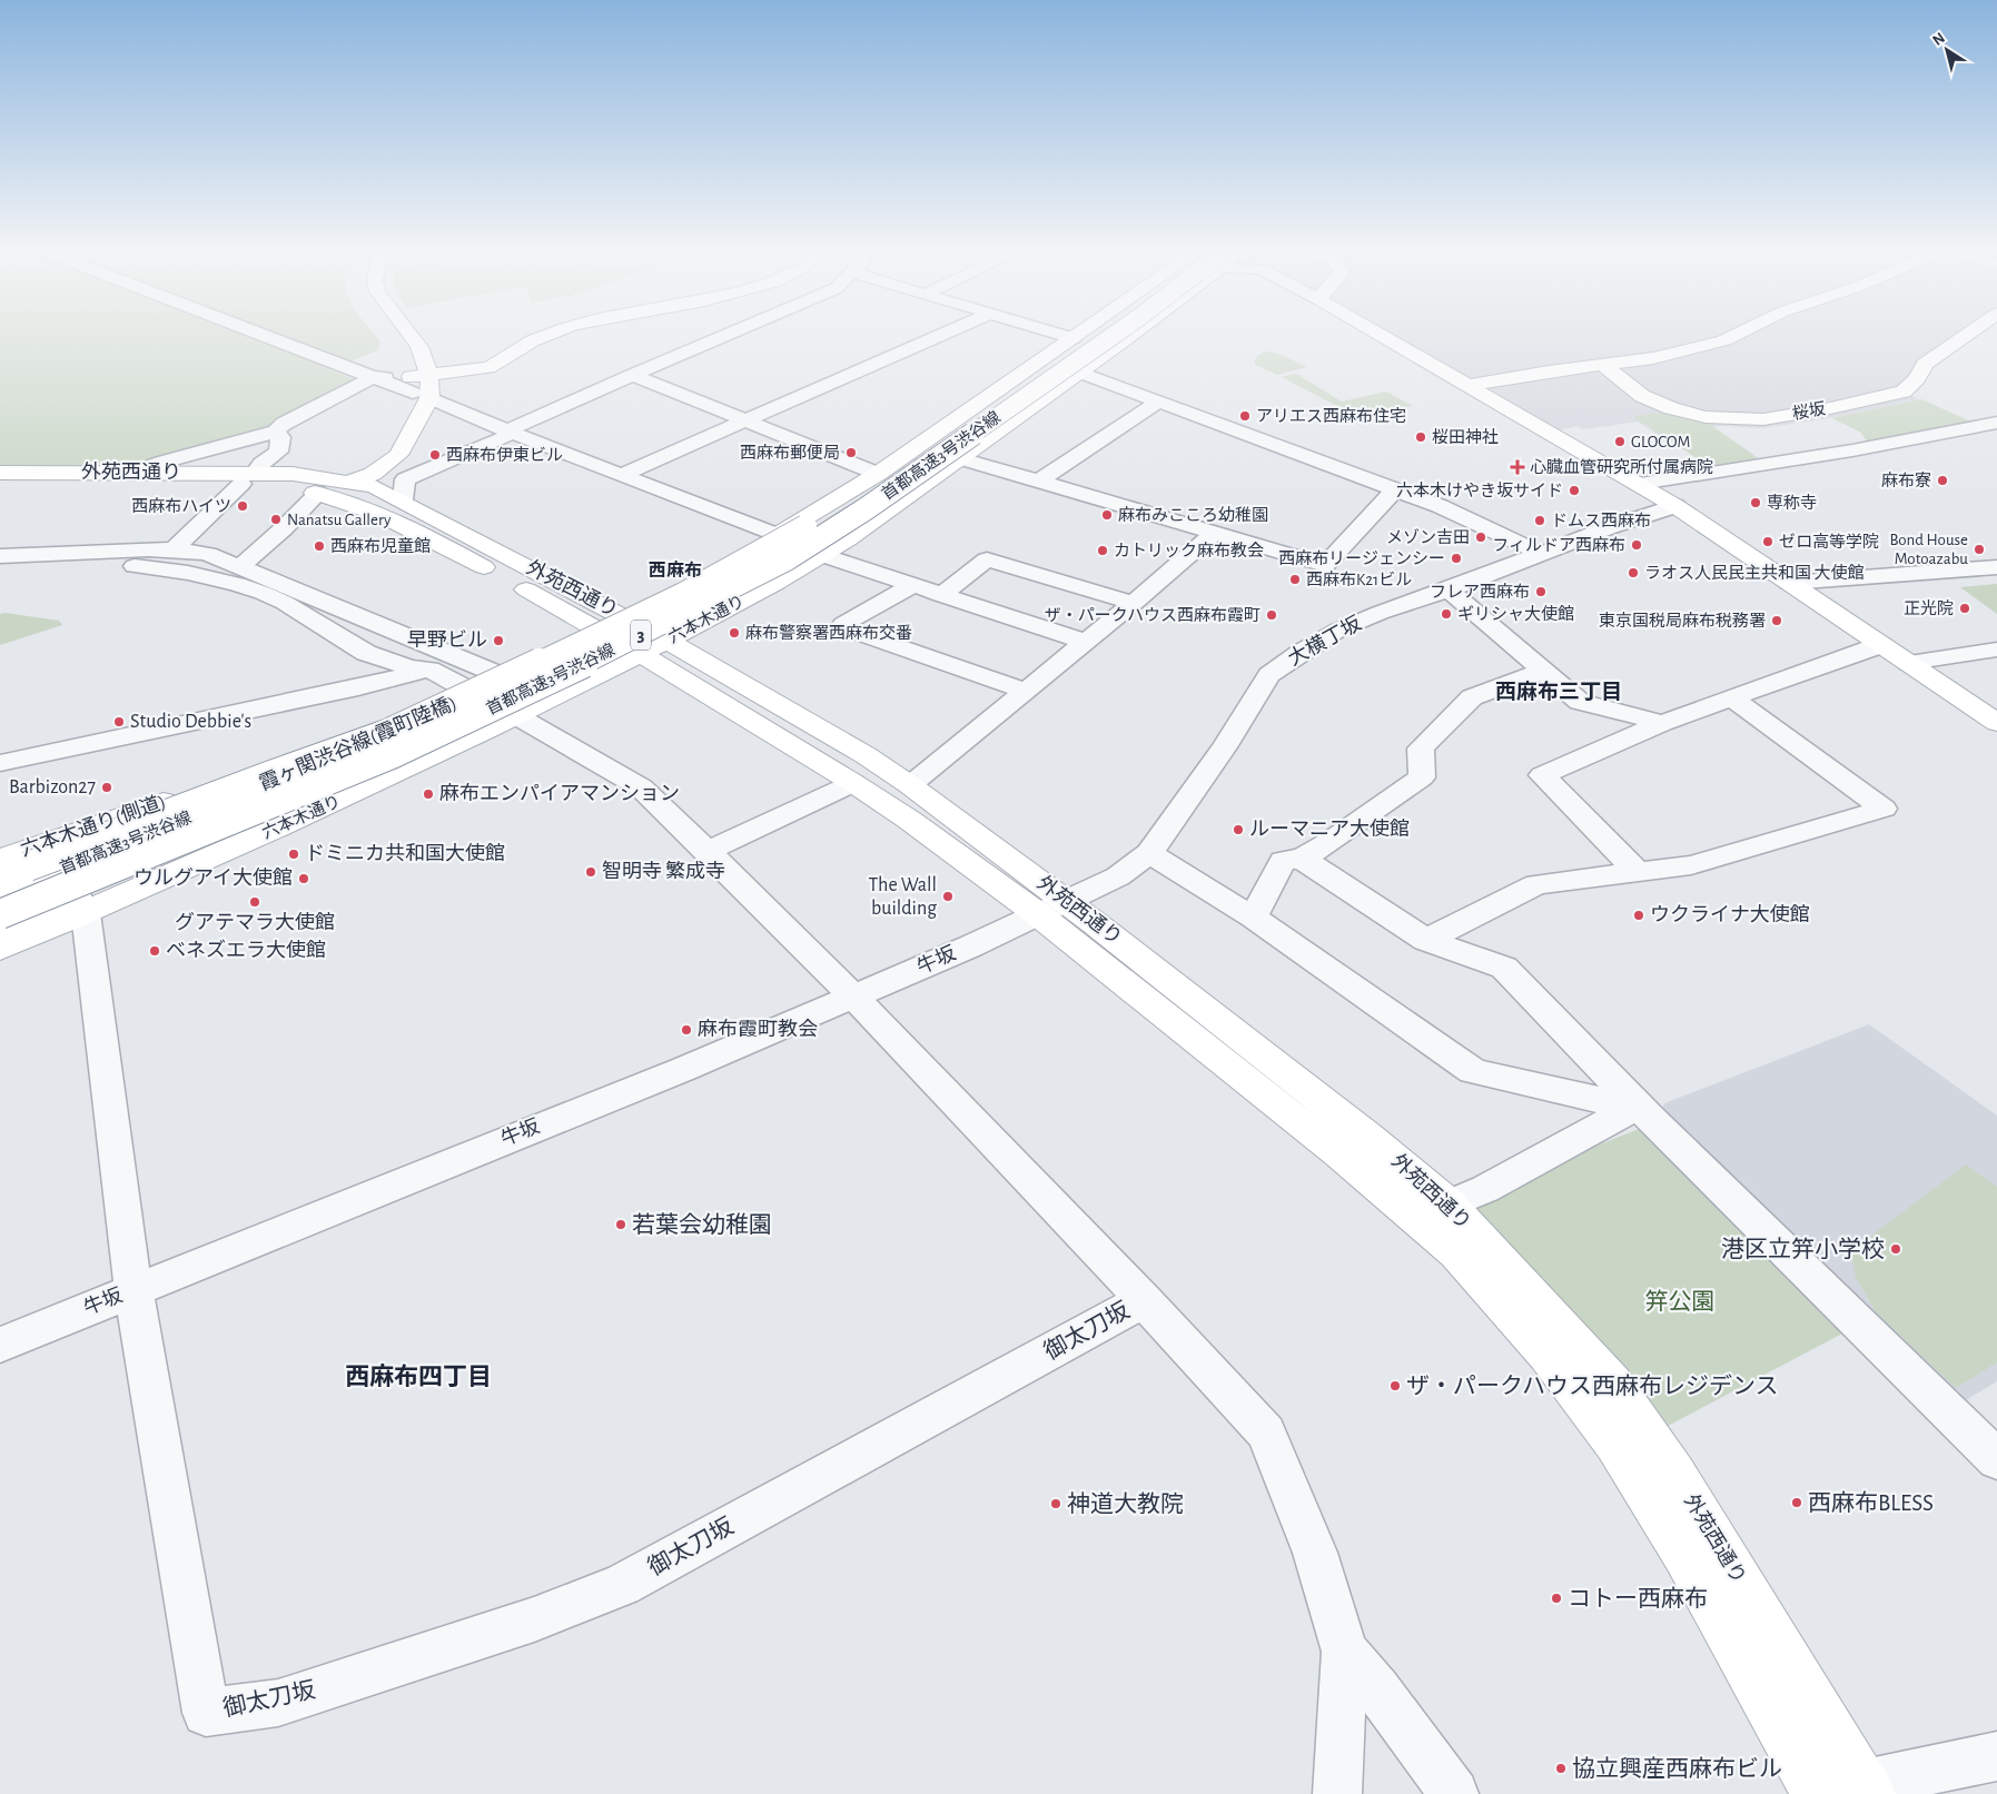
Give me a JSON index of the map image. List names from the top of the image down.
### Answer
{
  "streets": {
    "main road": [
      "桜坂",
      "首都高速3号渋谷線",
      "外苑西通り",
      "六本木通り",
      "3",
      "霞ヶ関渋谷線(霞町陸橋)",
      "六本木通り(側道)"
    ],
    "street": ["大横丁坂", "牛坂", "御太刀坂"]
  },
  "crossings": [
    ["首都高速3号渋谷線", "霞ヶ関渋谷線(霞町陸橋)"],
    ["外苑西通り", "六本木通り"],
    ["外苑西通り", "大横丁坂"],
    ["外苑西通り", "牛坂"],
    ["六本木通り", "霞ヶ関渋谷線(霞町陸橋)"],
    ["大横丁坂", "牛坂"],
    ["牛坂", "御太刀坂"]
  ],
  "districts": ["西麻布", "西麻布三丁目", "西麻布四丁目"],
  "parks": ["笄公園"],
  "places": {
    "other": [
      "アリエス西麻布住宅",
      "桜田神社",
      "GLOCOM",
      "西麻布郵便局",
      "西麻布伊東ビル",
      "麻布寮",
      "六本木けやき坂サイド",
      "専称寺",
      "西麻布ハイツ",
      "麻布みこころ幼稚園",
      "Nanatsu Gallery",
      "ドムス西麻布",
      "メゾン吉田",
      "ゼロ高等学院",
      "フィルドア西麻布",
      "西麻布児童館",
      "Bond House Motoazabu",
      "カトリック麻布教会",
      "西麻布リージェンシー",
      "ラオス人民民主共和国 大使館",
      "西麻布K21ビル",
      "フレア西麻布",
      "正光院",
      "ギリシャ大使館",
      "ザ・パークハウス西麻布霞町",
      "東京国税局麻布税務署",
      "麻布警察署西麻布交番",
      "早野ビル",
      "Studio Debbie's",
      "Barbizon27",
      "麻布エンパイアマンション",
      "ルーマニア大使館",
      "ドミニカ共和国大使館",
      "智明寺 繁成寺",
      "ウルグアイ大使館",
      "The Wall building",
      "グアテマラ大使館",
      "ウクライナ大使館",
      "ベネズエラ大使館",
      "麻布霞町教会",
      "若葉会幼稚園",
      "港区立笄小学校",
      "ザ・パークハウス西麻布レジデンス",
      "西麻布BLESS",
      "神道大教院",
      "コトー西麻布",
      "協立興産西麻布ビル"
    ],
    "health": ["心臓血管研究所付属病院"]
  },
  "north": "top left"
}
